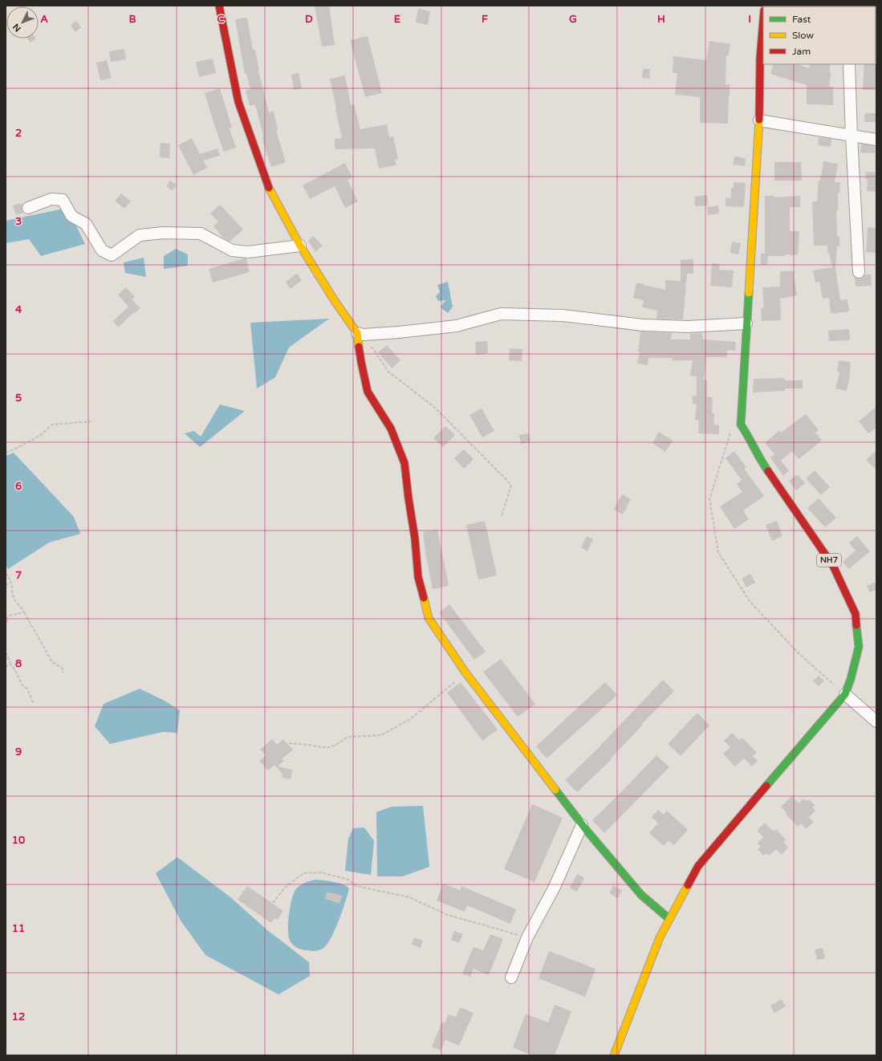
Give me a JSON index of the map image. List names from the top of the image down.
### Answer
{
  "streets": {
    "main road": ["NH7"]
  },
  "legend": ["Fast", "Slow", "Jam"],
  "north": "bottom left",
  "grid": {
    "columns": [
      "A",
      "B",
      "C",
      "D",
      "E",
      "F",
      "G",
      "H",
      "I"
    ],
    "rows": [
      "2",
      "3",
      "4",
      "5",
      "6",
      "7",
      "8",
      "9",
      "10",
      "11",
      "12"
    ]
  }
}
